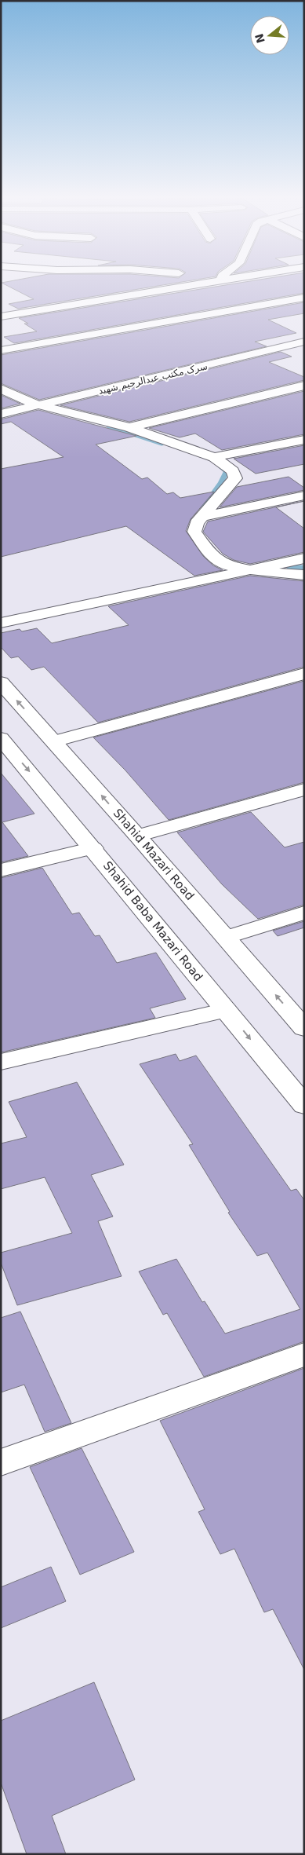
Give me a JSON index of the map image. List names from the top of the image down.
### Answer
{
  "streets": {
    "street": ["سرک مکتب عبدالرحیم شهید", "Shahid Mazari Road", "Shahid Baba Mazari Road"]
  },
  "one_way": ["Shahid Mazari Road", "Shahid Baba Mazari Road"],
  "north": "left"
}
